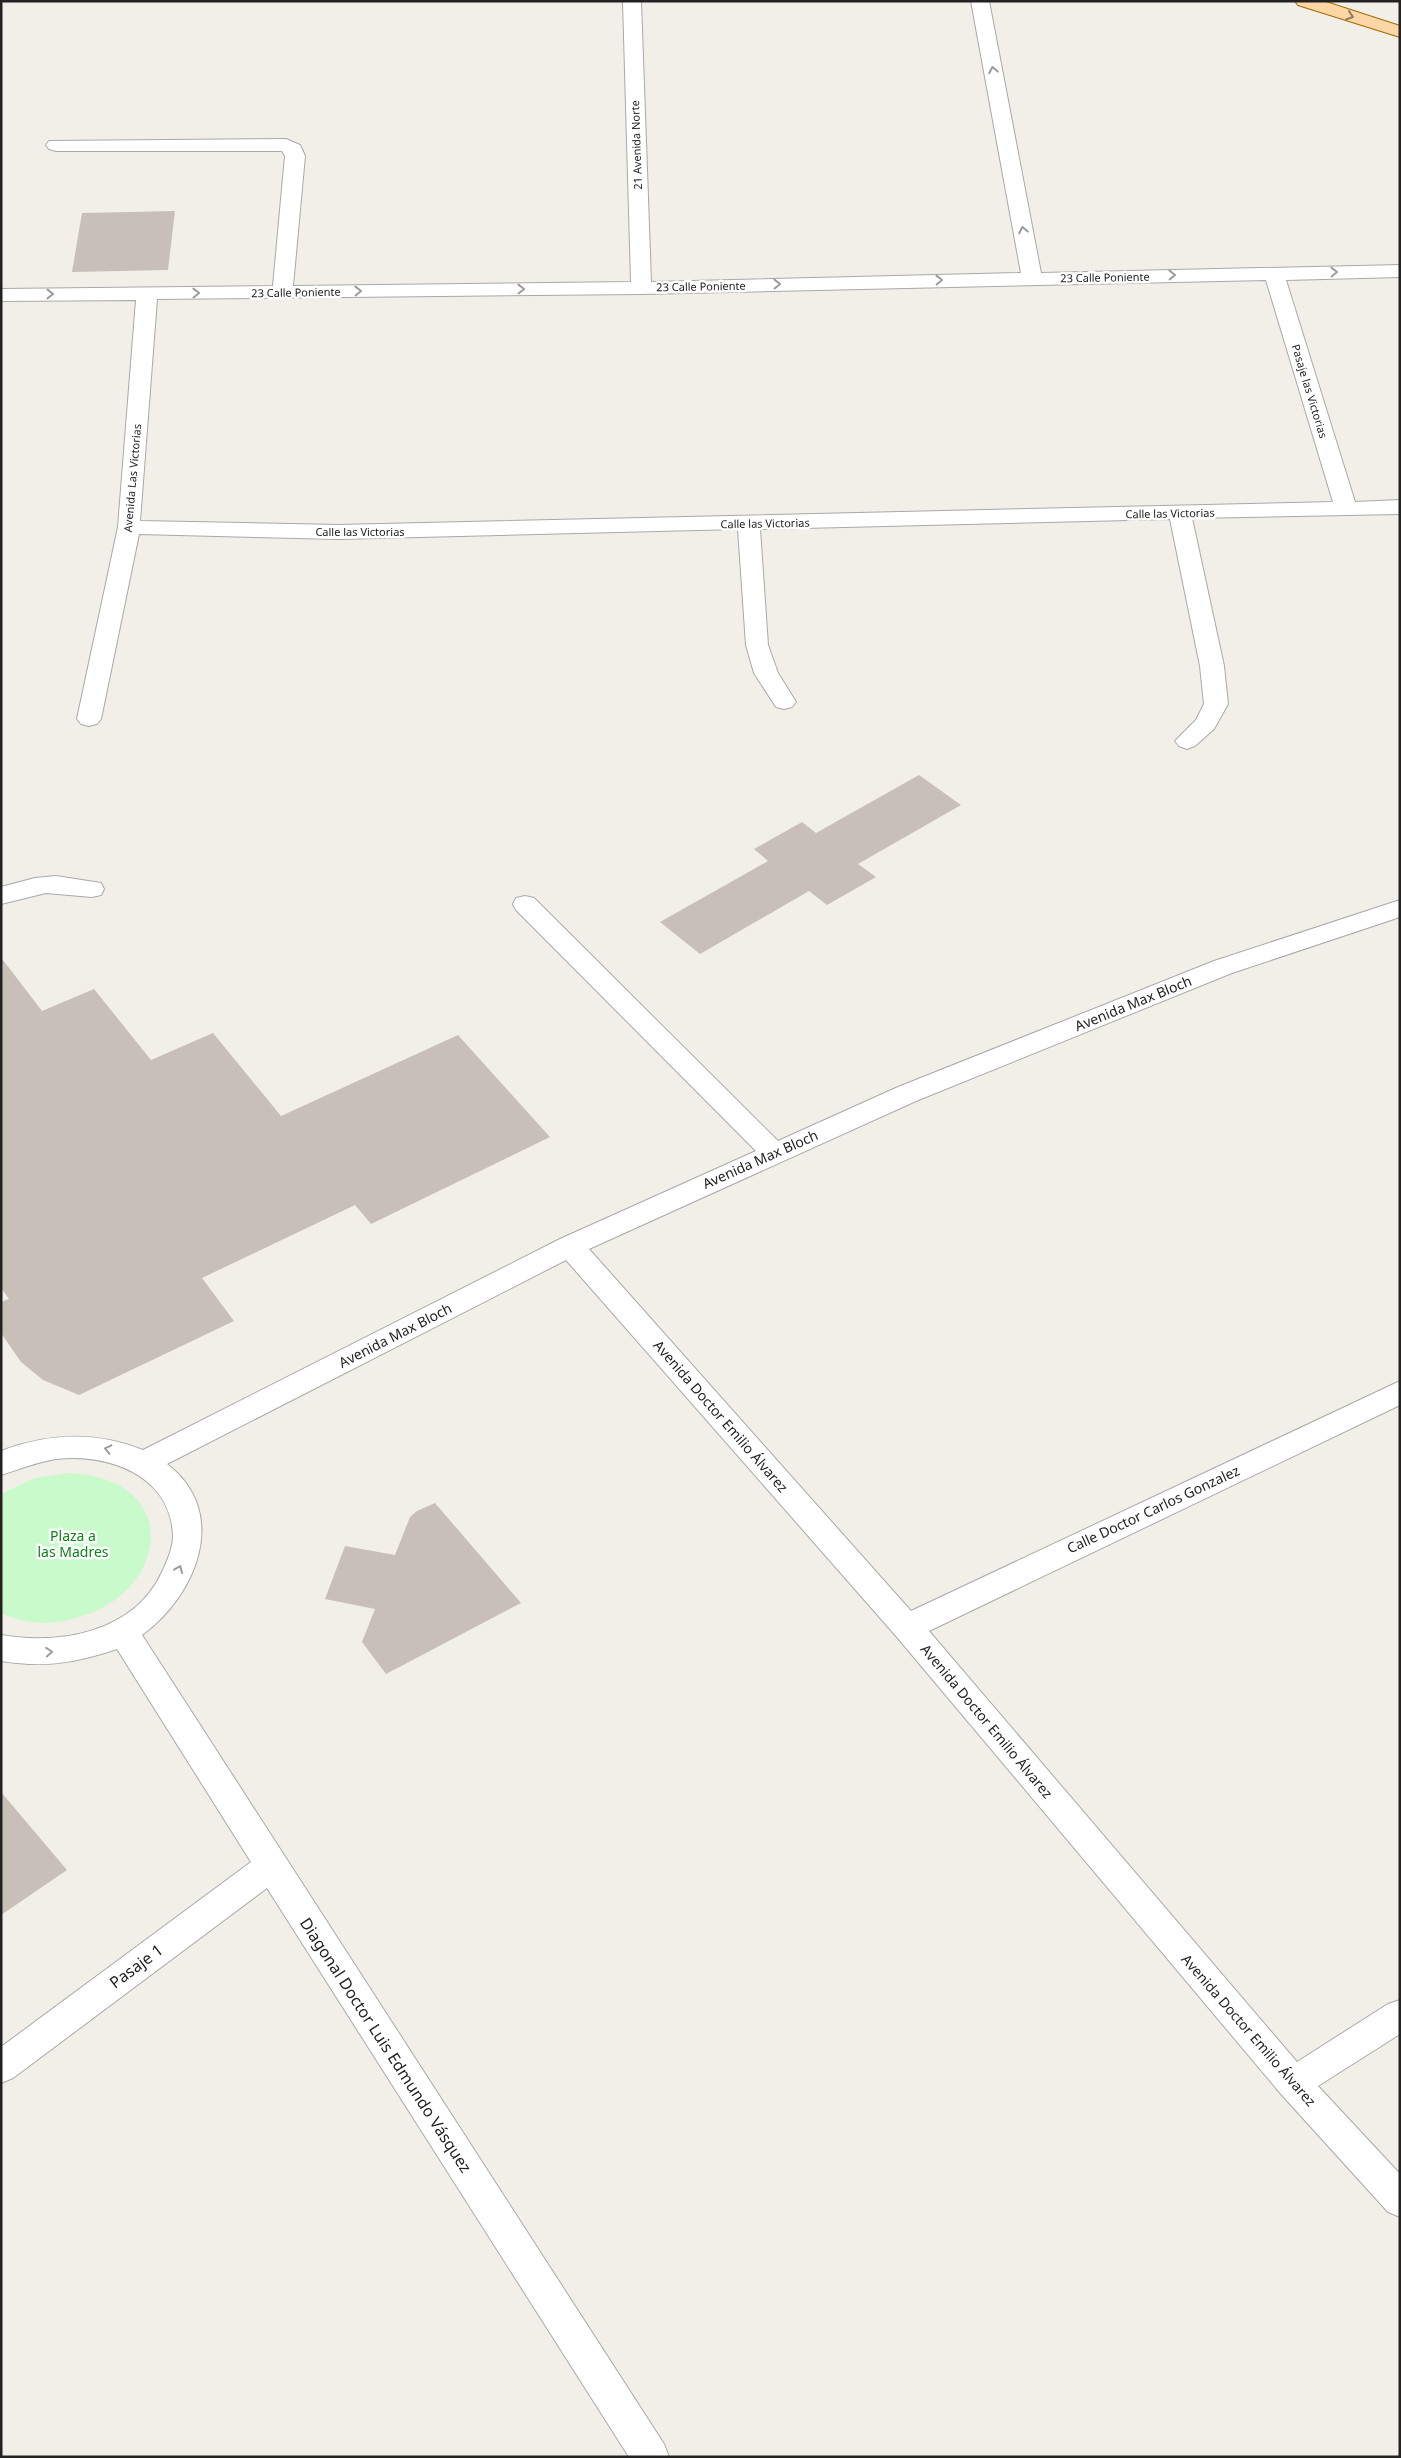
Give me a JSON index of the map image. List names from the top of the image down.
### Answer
{
  "streets": {
    "street": [
      "21 Avenida Norte",
      "23 Calle Poniente",
      "Pasaje las Victorias",
      "Avenida Las Victorias",
      "Calle las Victorias",
      "Avenida Max Bloch",
      "Avenida Doctor Emilio Álvarez",
      "Calle Doctor Carlos Gonzalez",
      "Pasaje 1",
      "Diagonal Doctor Luis Edmundo Vásquez"
    ]
  },
  "crossings": [
    ["21 Avenida Norte", "23 Calle Poniente"],
    ["23 Calle Poniente", "Pasaje las Victorias"],
    ["23 Calle Poniente", "Avenida Las Victorias"],
    ["Pasaje las Victorias", "Calle las Victorias"],
    ["Avenida Las Victorias", "Calle las Victorias"],
    ["Avenida Max Bloch", "Avenida Doctor Emilio Álvarez"],
    ["Avenida Doctor Emilio Álvarez", "Calle Doctor Carlos Gonzalez"],
    ["Pasaje 1", "Diagonal Doctor Luis Edmundo Vásquez"]
  ],
  "one_way": ["23 Calle Poniente"],
  "parks": ["Plaza a las Madres"]
}
